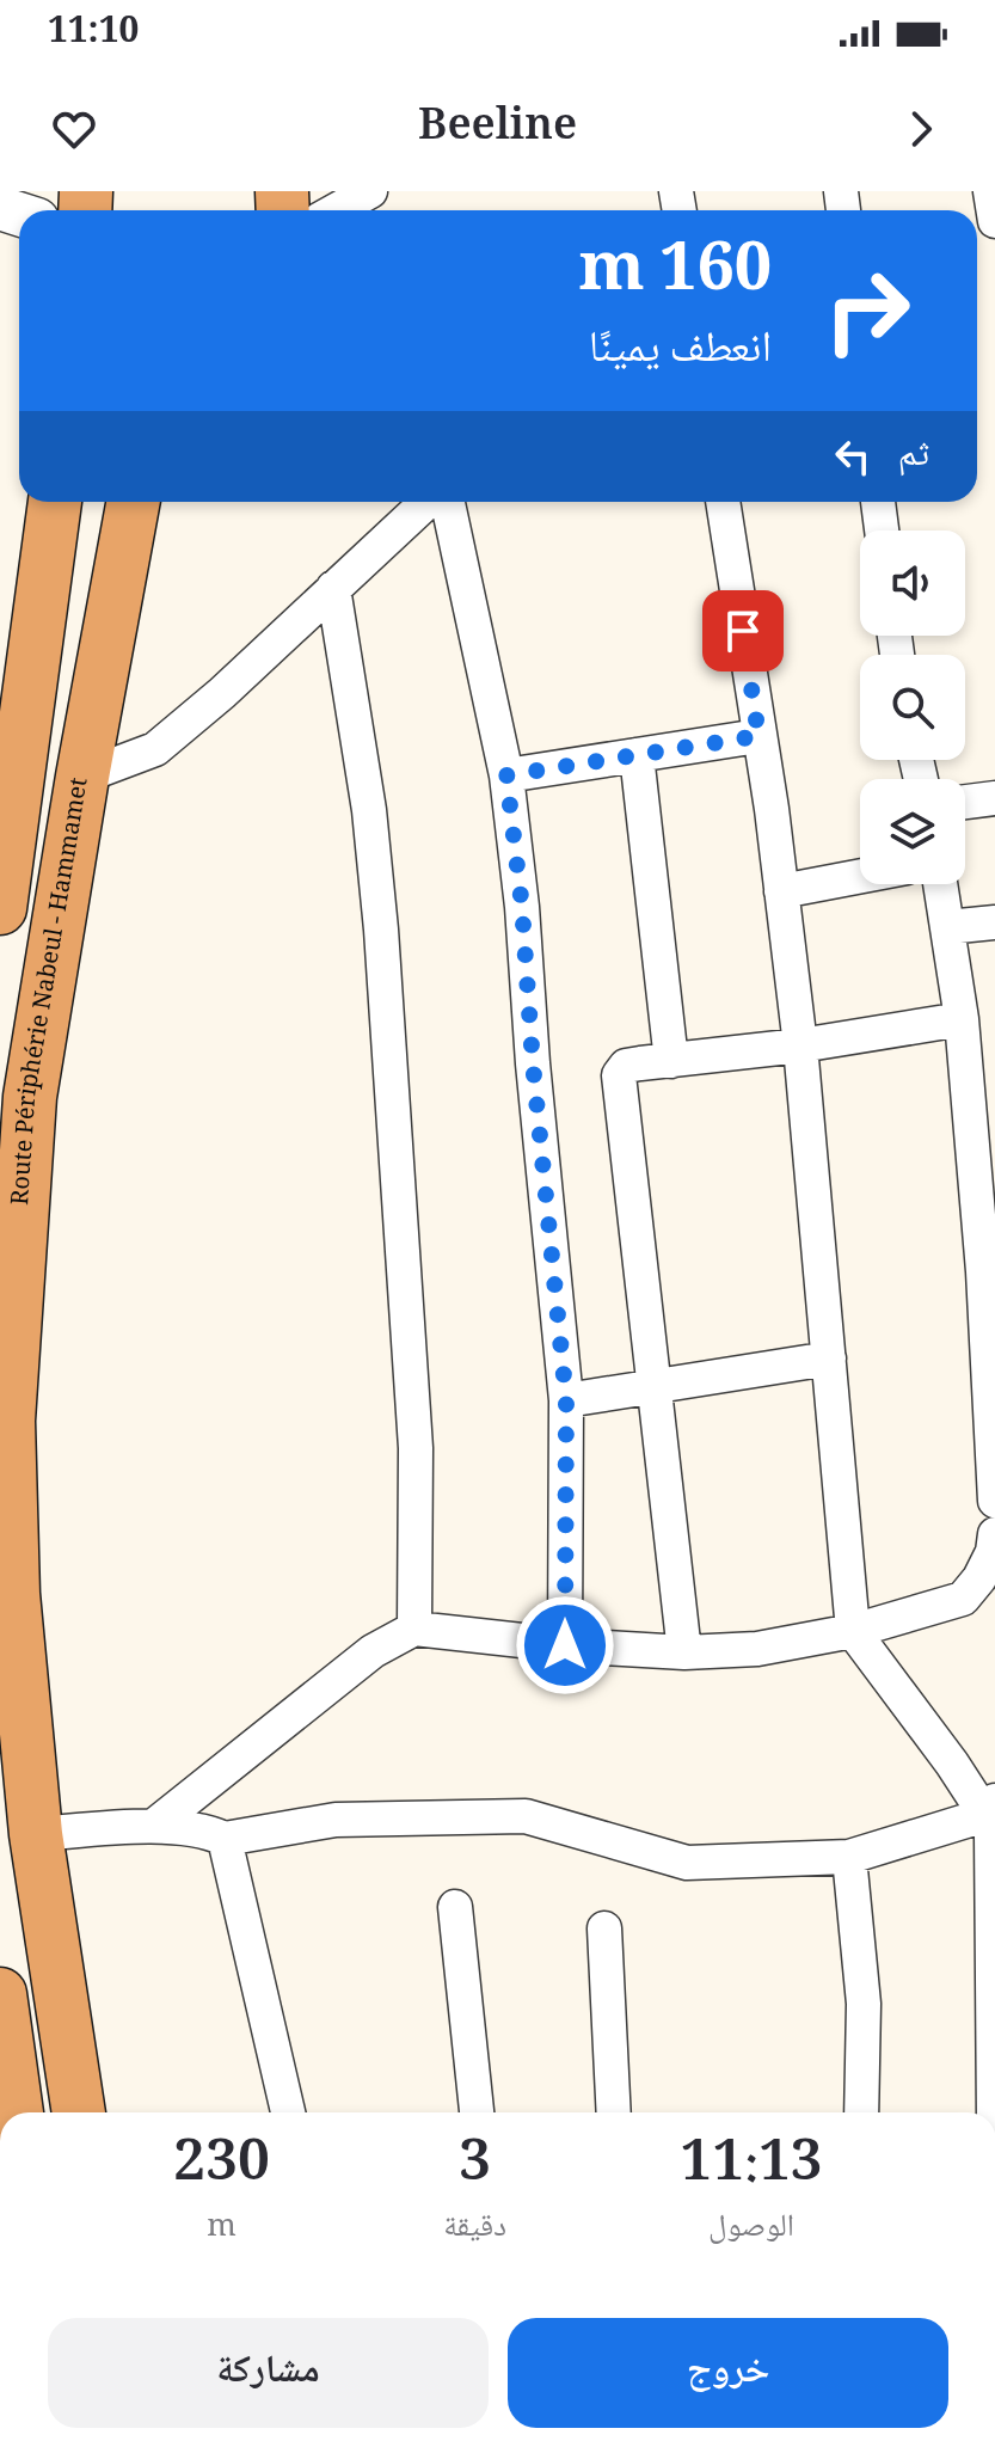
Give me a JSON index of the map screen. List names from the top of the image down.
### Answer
{
  "streets": {
    "highway": ["Route Périphérie Nabeul - Hammamet"]
  },
  "page": {
    "status": "11:10",
    "header": "Beeline",
    "turn": ["160 m", "انعطف يمينًا"],
    "then": "ثم",
    "eta": [
      "11:13",
      "الوصول",
      "3",
      "دقيقة",
      "230",
      "m"
    ],
    "buttons": ["خروج", "مشاركة"]
  }
}
